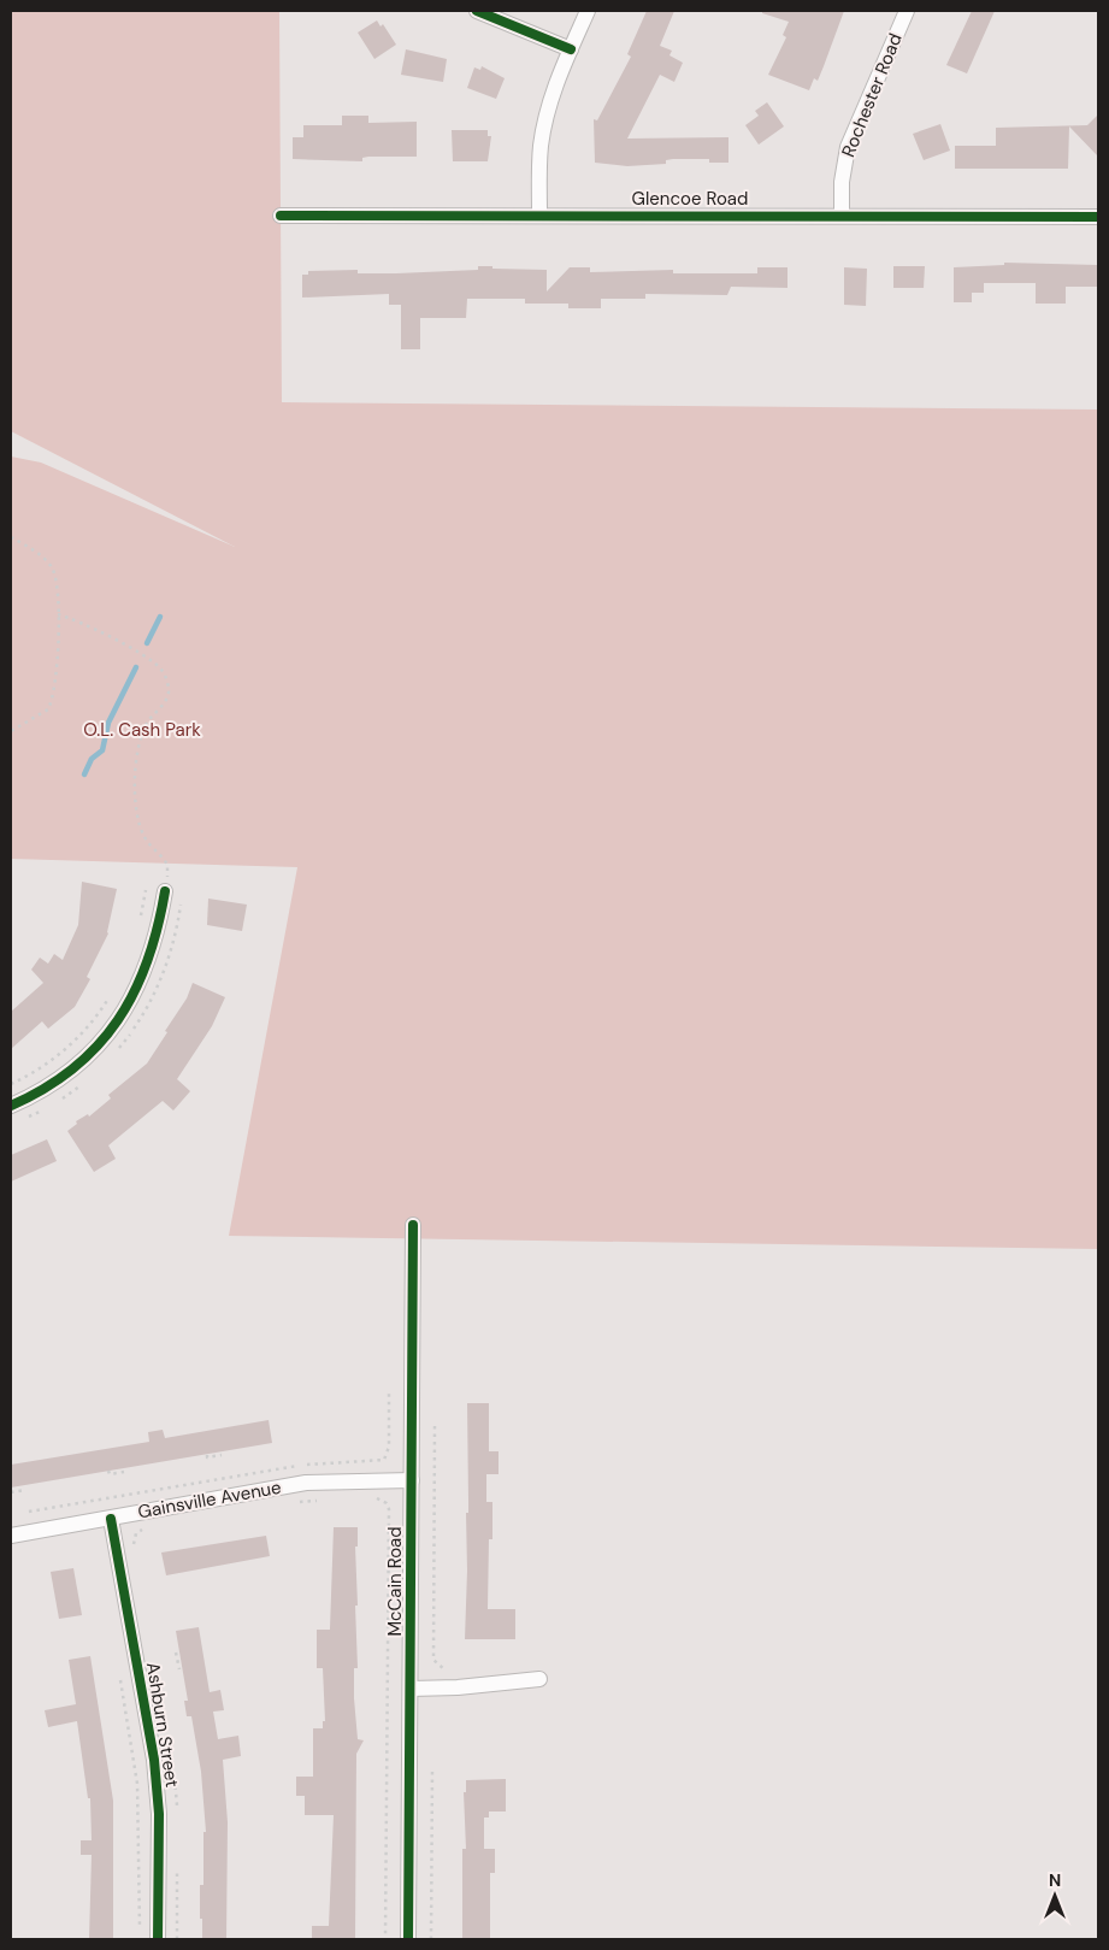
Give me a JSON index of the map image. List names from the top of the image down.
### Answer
{
  "streets": {
    "street": [
      "Rochester Road",
      "Glencoe Road",
      "Gainsville Avenue",
      "McCain Road",
      "Ashburn Street"
    ]
  },
  "crossings": [
    ["Rochester Road", "Glencoe Road"],
    ["Gainsville Avenue", "McCain Road"],
    ["Gainsville Avenue", "Ashburn Street"]
  ],
  "parks": ["O.L. Cash Park"],
  "north": "top"
}
